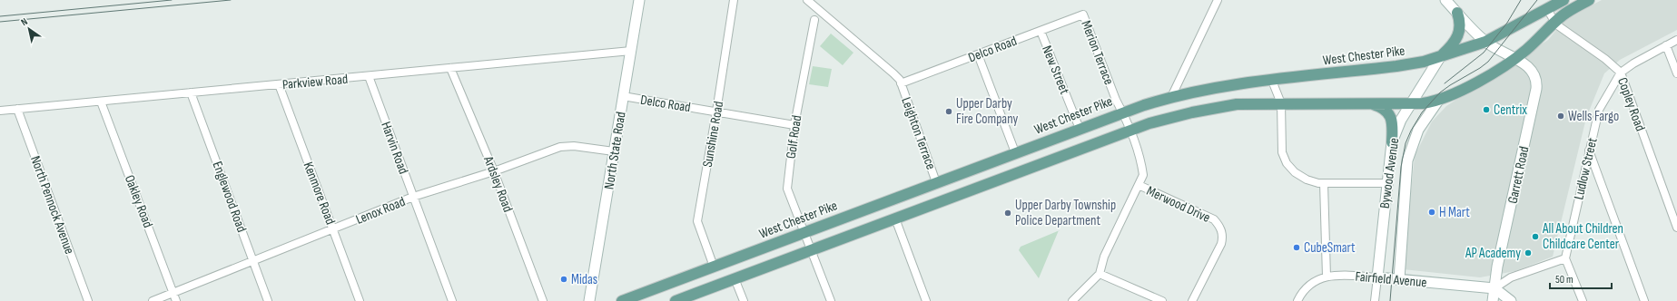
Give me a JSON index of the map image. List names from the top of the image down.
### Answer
{
  "streets": {
    "main road": ["West Chester Pike"],
    "street": [
      "Delco Road",
      "Merion Terrace",
      "New Street",
      "Parkview Road",
      "Copley Road",
      "Leighton Terrace",
      "Sunshine Road",
      "Golf Road",
      "Harvin Road",
      "North State Road",
      "Ludlow Street",
      "Bywood Avenue",
      "Garrett Road",
      "Ardsley Road",
      "Kenmore Road",
      "Englewood Road",
      "Oakley Road",
      "Merwood Drive",
      "North Pennock Avenue",
      "Lenox Road",
      "Fairfield Avenue"
    ]
  },
  "crossings": [
    ["Delco Road", "Merion Terrace"],
    ["Delco Road", "New Street"],
    ["Delco Road", "Leighton Terrace"],
    ["Delco Road", "Sunshine Road"],
    ["Delco Road", "Golf Road"],
    ["Delco Road", "North State Road"],
    ["Merion Terrace", "West Chester Pike"],
    ["Merion Terrace", "Merwood Drive"],
    ["West Chester Pike", "New Street"],
    ["West Chester Pike", "Copley Road"],
    ["West Chester Pike", "Leighton Terrace"],
    ["West Chester Pike", "Sunshine Road"],
    ["West Chester Pike", "Golf Road"],
    ["West Chester Pike", "Bywood Avenue"],
    ["West Chester Pike", "Garrett Road"],
    ["Parkview Road", "Harvin Road"],
    ["Parkview Road", "North State Road"],
    ["Parkview Road", "Ardsley Road"],
    ["Parkview Road", "Kenmore Road"],
    ["Parkview Road", "Englewood Road"],
    ["Parkview Road", "Oakley Road"],
    ["Parkview Road", "North Pennock Avenue"],
    ["Copley Road", "Ludlow Street"],
    ["Harvin Road", "Lenox Road"],
    ["North State Road", "Lenox Road"],
    ["Bywood Avenue", "Fairfield Avenue"],
    ["Garrett Road", "Fairfield Avenue"],
    ["Ardsley Road", "Lenox Road"],
    ["Kenmore Road", "Lenox Road"],
    ["Englewood Road", "Lenox Road"],
    ["Oakley Road", "Lenox Road"]
  ],
  "places": [
    "Centrix",
    "Upper Darby Fire Company",
    "Wells Fargo",
    "H Mart",
    "Upper Darby Township Police Department",
    "All About Children Childcare Center",
    "CubeSmart",
    "AP Academy",
    "Midas"
  ],
  "scale_bar": "50 m",
  "north": "top left"
}
